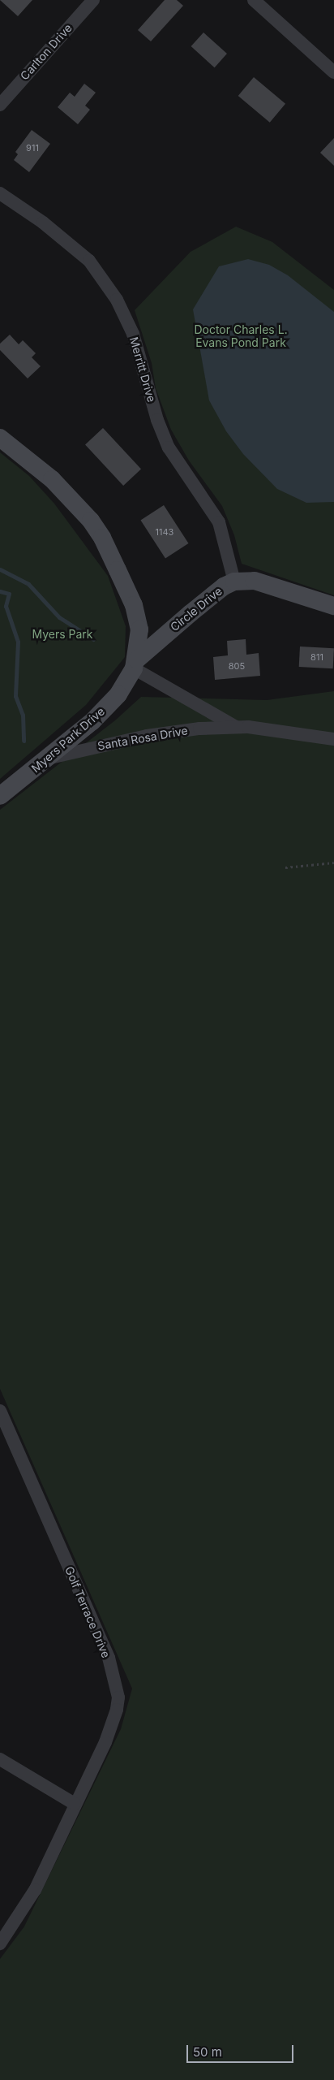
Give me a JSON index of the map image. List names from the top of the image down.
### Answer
{
  "streets": {
    "street": [
      "Carlton Drive",
      "Merritt Drive",
      "Circle Drive",
      "Santa Rosa Drive",
      "Myers Park Drive",
      "Golf Terrace Drive"
    ]
  },
  "crossings": [
    ["Merritt Drive", "Circle Drive"],
    ["Circle Drive", "Santa Rosa Drive"],
    ["Circle Drive", "Myers Park Drive"],
    ["Santa Rosa Drive", "Myers Park Drive"]
  ],
  "parks": ["Doctor Charles L. Evans Pond Park", "Myers Park"],
  "house_numbers": [
    "911",
    "1143",
    "811",
    "805"
  ],
  "scale_bar": "50 m"
}
